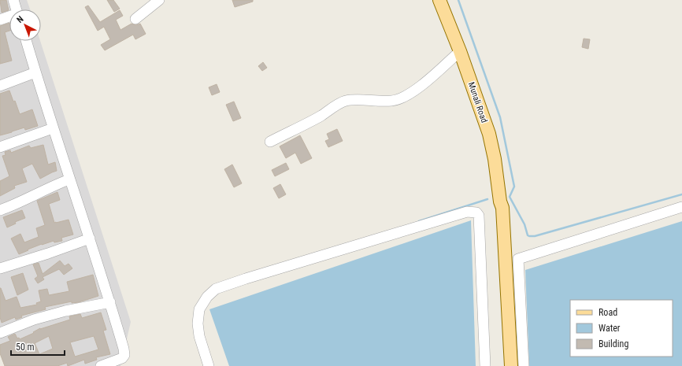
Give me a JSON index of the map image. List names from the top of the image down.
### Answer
{
  "streets": {
    "main road": ["Munali Road"]
  },
  "legend": ["Road", "Water", "Building"],
  "scale_bar": "50 m",
  "north": "top left"
}
